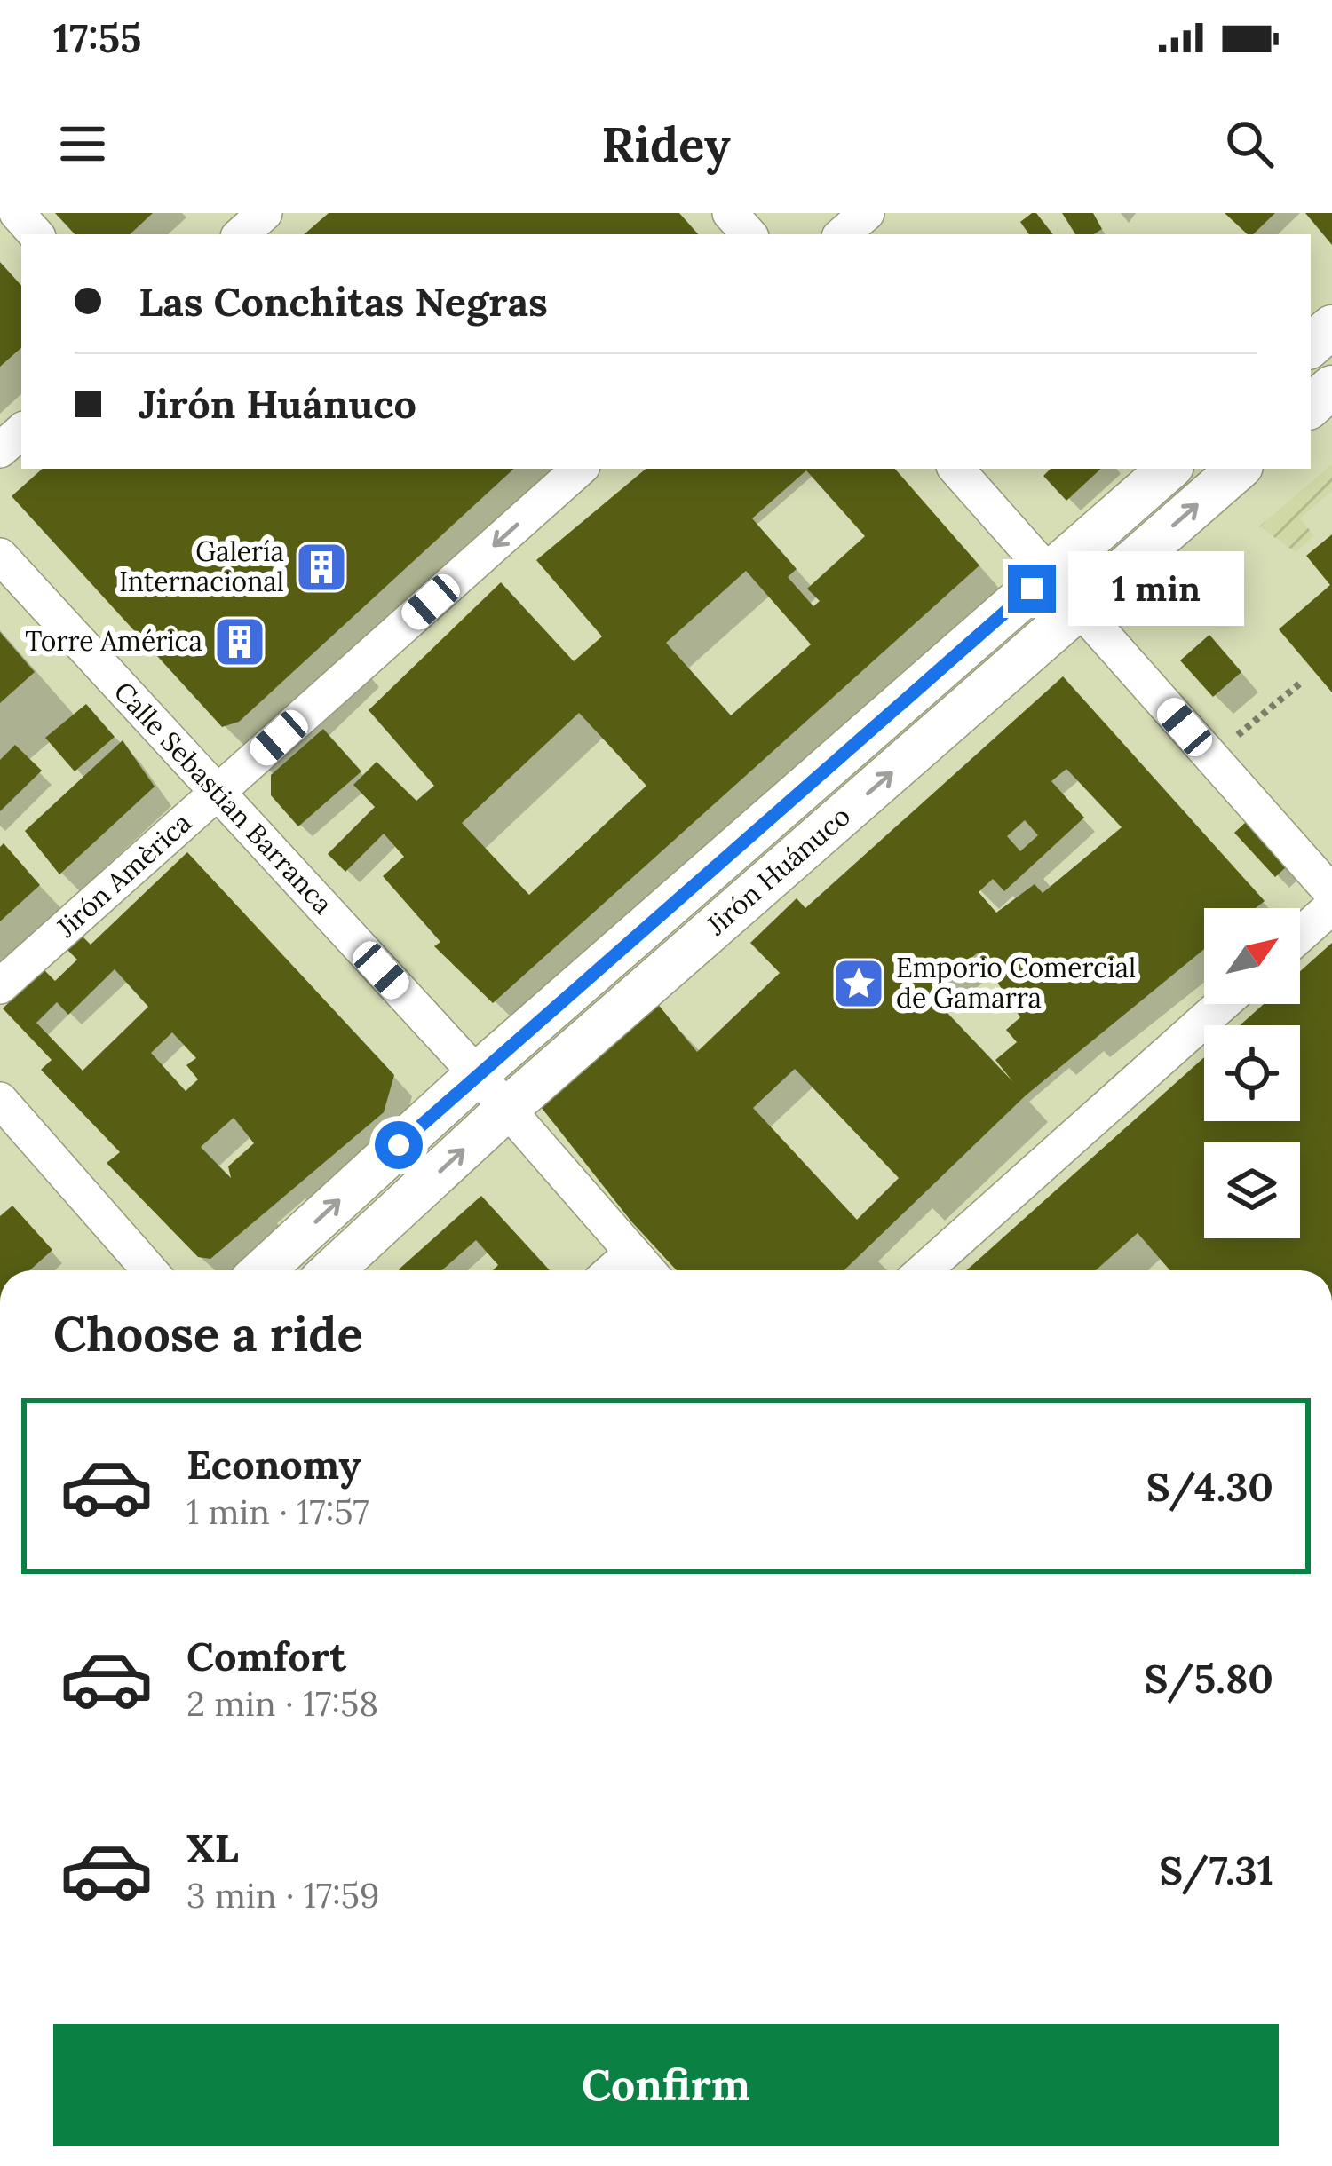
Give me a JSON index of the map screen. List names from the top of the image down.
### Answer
{
  "streets": {
    "street": ["Calle Sebastian Barranca", "Jirón Huánuco", "Jirón Amèrica"]
  },
  "crossings": [
    ["Calle Sebastian Barranca", "Jirón Huánuco"],
    ["Calle Sebastian Barranca", "Jirón Amèrica"]
  ],
  "one_way": ["Jirón Amèrica"],
  "places": {
    "building": ["Galería Internacional", "Torre América"],
    "place": ["Emporio Comercial de Gamarra"]
  },
  "north": "top right",
  "page": {
    "status": "17:55",
    "header": "Ridey",
    "banner": ["Las Conchitas Negras", "Jirón Huánuco"],
    "bubble": "1 min",
    "heading": "Choose a ride",
    "list": [
      {
        "name": "Economy",
        "note": "1 min · 17:57",
        "value": "S/4.30"
      },
      {
        "name": "Comfort",
        "note": "2 min · 17:58",
        "value": "S/5.80"
      },
      {
        "name": "XL",
        "note": "3 min · 17:59",
        "value": "S/7.31"
      }
    ],
    "buttons": "Confirm"
  }
}
